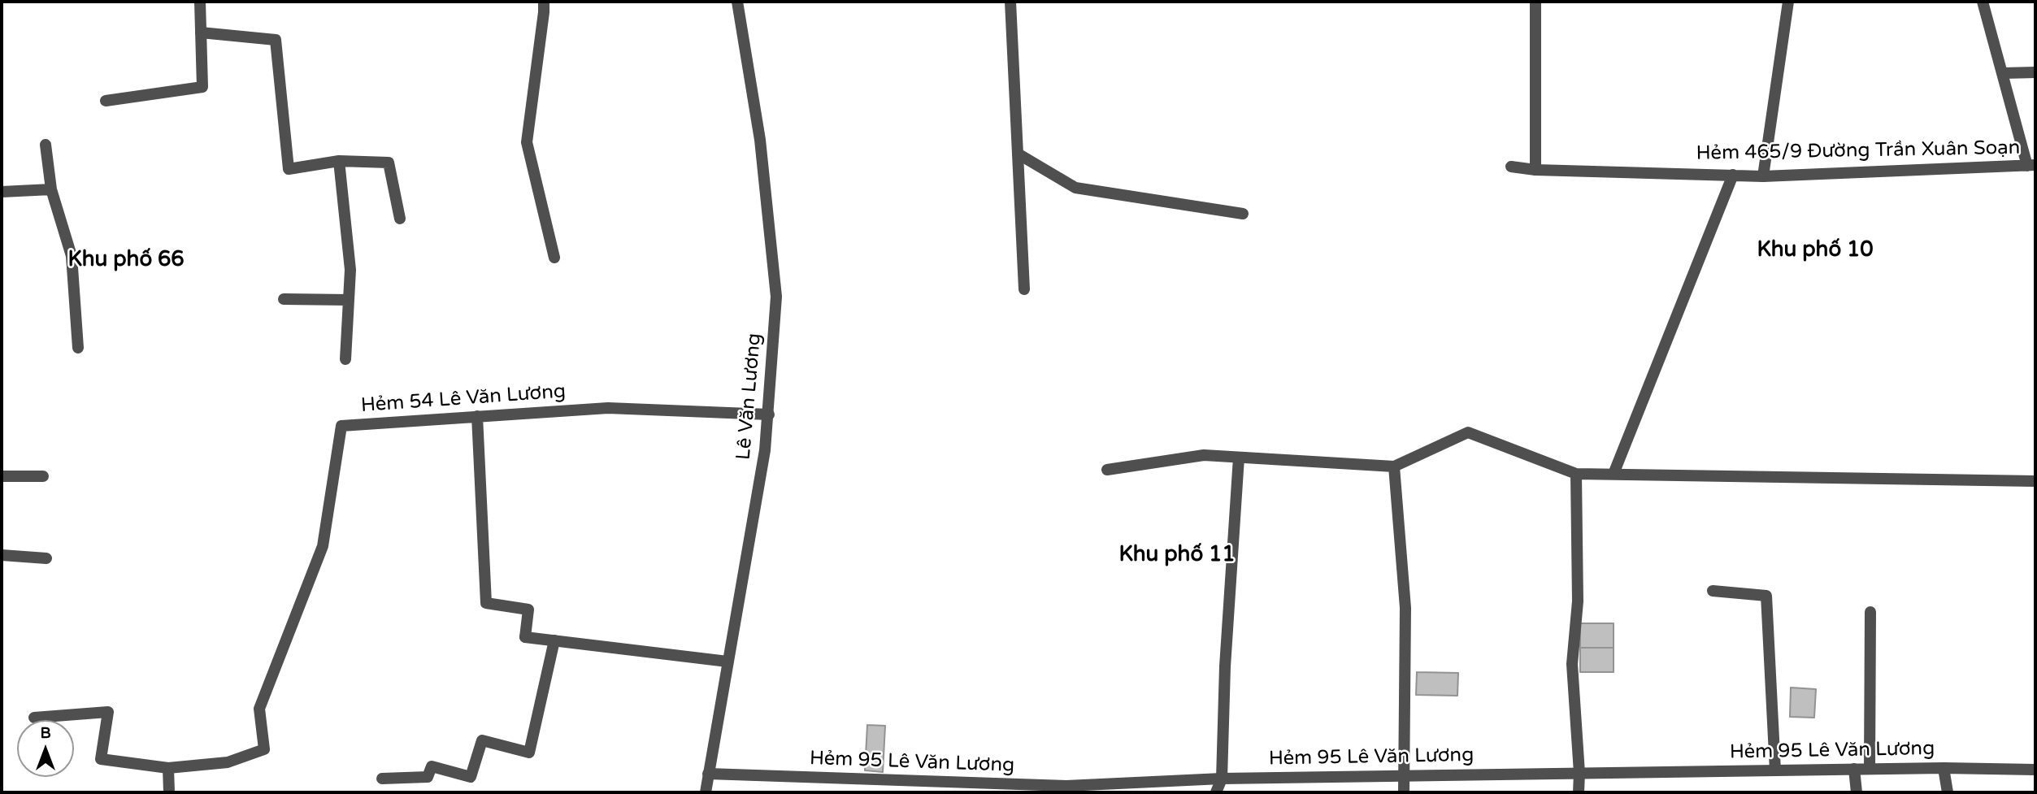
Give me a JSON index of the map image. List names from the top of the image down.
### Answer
{
  "streets": {
    "street": [
      "Hẻm 465/9 Đường Trần Xuân Soạn",
      "Lê Văn Lương",
      "Hẻm 54 Lê Văn Lương",
      "Hẻm 95 Lê Văn Lương"
    ]
  },
  "crossings": [
    ["Lê Văn Lương", "Hẻm 54 Lê Văn Lương"],
    ["Lê Văn Lương", "Hẻm 95 Lê Văn Lương"]
  ],
  "districts": ["Khu phố 10", "Khu phố 66", "Khu phố 11"],
  "north": "top"
}
